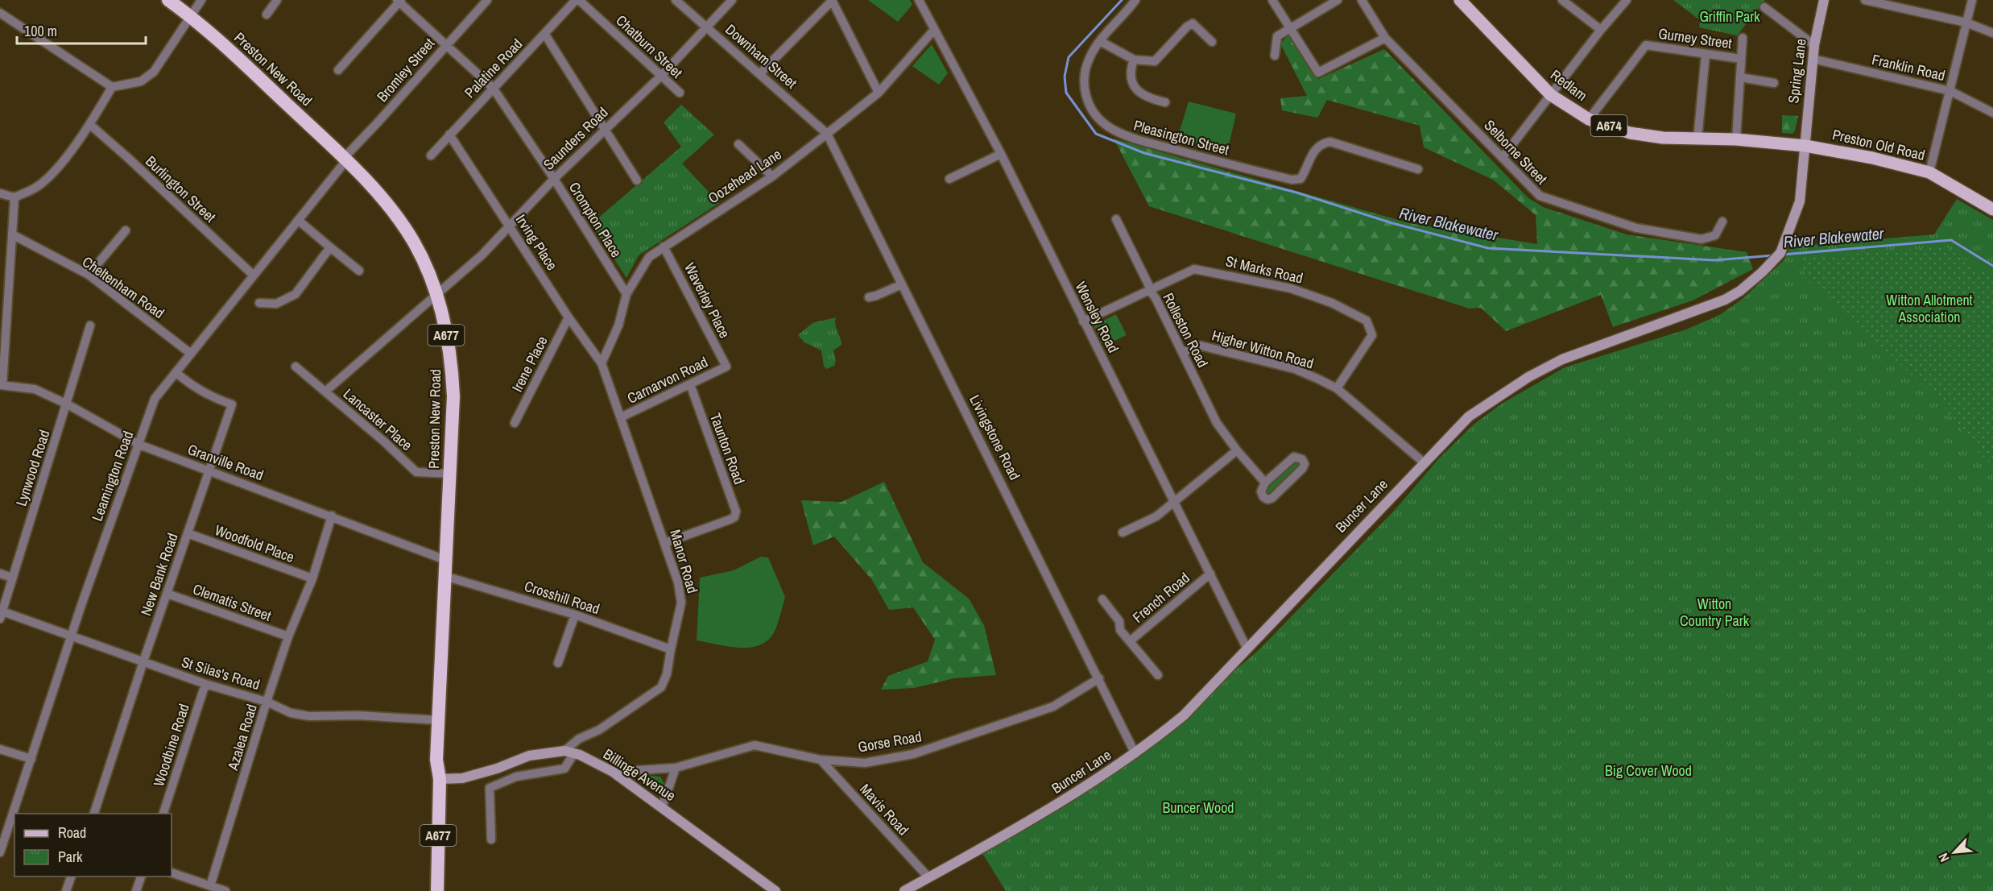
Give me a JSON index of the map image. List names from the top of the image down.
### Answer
{
  "streets": {
    "highway": ["Preston New Road", "A677"],
    "main road": [
      "Spring Lane",
      "Redlam",
      "A674",
      "Preston Old Road",
      "Buncer Lane",
      "Billinge Avenue"
    ],
    "street": [
      "Gurney Street",
      "Chatburn Street",
      "Downham Street",
      "Franklin Road",
      "Palatine Road",
      "Bromley Street",
      "Pleasington Street",
      "Saunders Road",
      "Selborne Street",
      "Oozehead Lane",
      "Burlington Street",
      "Crompton Place",
      "Irving Place",
      "St Marks Road",
      "Cheltenham Road",
      "Waverley Place",
      "Wensley Road",
      "Rolleston Road",
      "Higher Witton Road",
      "Irene Place",
      "Carnarvon Road",
      "Lancaster Place",
      "Livingstone Road",
      "Taunton Road",
      "Granville Road",
      "Lynwood Road",
      "Leamington Road",
      "Woodfold Place",
      "Manor Road",
      "New Bank Road",
      "Crosshill Road",
      "French Road",
      "Clematis Street",
      "St Silas's Road",
      "Azalea Road",
      "Gorse Road",
      "Woodbine Road",
      "Mavis Road"
    ]
  },
  "crossings": [
    ["Gurney Street", "Redlam"],
    ["Chatburn Street", "Saunders Road"],
    ["Downham Street", "Saunders Road"],
    ["Downham Street", "Oozehead Lane"],
    ["Downham Street", "Livingstone Road"],
    ["Franklin Road", "Spring Lane"],
    ["Palatine Road", "Crompton Place"],
    ["Palatine Road", "Irving Place"],
    ["Preston New Road", "Bromley Street"],
    ["Preston New Road", "Saunders Road"],
    ["Preston New Road", "Lancaster Place"],
    ["Preston New Road", "Granville Road"],
    ["Preston New Road", "Leamington Road"],
    ["Preston New Road", "Crosshill Road"],
    ["Preston New Road", "St Silas's Road"],
    ["Bromley Street", "Crompton Place"],
    ["Bromley Street", "Leamington Road"],
    ["Spring Lane", "Redlam"],
    ["Spring Lane", "Preston Old Road"],
    ["Spring Lane", "Buncer Lane"],
    ["Redlam", "Preston Old Road"],
    ["Redlam", "Buncer Lane"],
    ["Saunders Road", "Crompton Place"],
    ["Saunders Road", "Irving Place"],
    ["Saunders Road", "Lancaster Place"],
    ["Preston Old Road", "Buncer Lane"],
    ["Oozehead Lane", "Crompton Place"],
    ["Oozehead Lane", "Irving Place"],
    ["Oozehead Lane", "Waverley Place"],
    ["Oozehead Lane", "Wensley Road"],
    ["Oozehead Lane", "Livingstone Road"],
    ["Oozehead Lane", "Manor Road"],
    ["Burlington Street", "Leamington Road"],
    ["Irving Place", "Irene Place"],
    ["Irving Place", "Manor Road"],
    ["St Marks Road", "Wensley Road"],
    ["St Marks Road", "Rolleston Road"],
    ["St Marks Road", "Higher Witton Road"],
    ["Cheltenham Road", "Leamington Road"],
    ["Waverley Place", "Carnarvon Road"],
    ["Wensley Road", "Buncer Lane"],
    ["Wensley Road", "French Road"],
    ["Rolleston Road", "Higher Witton Road"],
    ["Higher Witton Road", "Buncer Lane"],
    ["Carnarvon Road", "Taunton Road"],
    ["Carnarvon Road", "Manor Road"],
    ["Livingstone Road", "Buncer Lane"],
    ["Livingstone Road", "Gorse Road"],
    ["Taunton Road", "Manor Road"],
    ["Granville Road", "Lynwood Road"],
    ["Granville Road", "Leamington Road"],
    ["Granville Road", "New Bank Road"],
    ["Granville Road", "Azalea Road"],
    ["Lynwood Road", "St Silas's Road"],
    ["Leamington Road", "New Bank Road"],
    ["Leamington Road", "St Silas's Road"],
    ["Buncer Lane", "Mavis Road"],
    ["Woodfold Place", "New Bank Road"],
    ["Woodfold Place", "Azalea Road"],
    ["Manor Road", "Crosshill Road"],
    ["Manor Road", "Billinge Avenue"],
    ["New Bank Road", "Clematis Street"],
    ["New Bank Road", "St Silas's Road"],
    ["Clematis Street", "Azalea Road"],
    ["St Silas's Road", "Azalea Road"],
    ["St Silas's Road", "Woodbine Road"],
    ["Gorse Road", "Billinge Avenue"],
    ["Gorse Road", "Mavis Road"]
  ],
  "water": ["River Blakewater"],
  "parks": [
    "Griffin Park",
    "Witton Allotment Association",
    "Witton Country Park",
    "Big Cover Wood",
    "Buncer Wood"
  ],
  "legend": ["Road", "Park"],
  "scale_bar": "100 m",
  "north": "bottom left"
}
